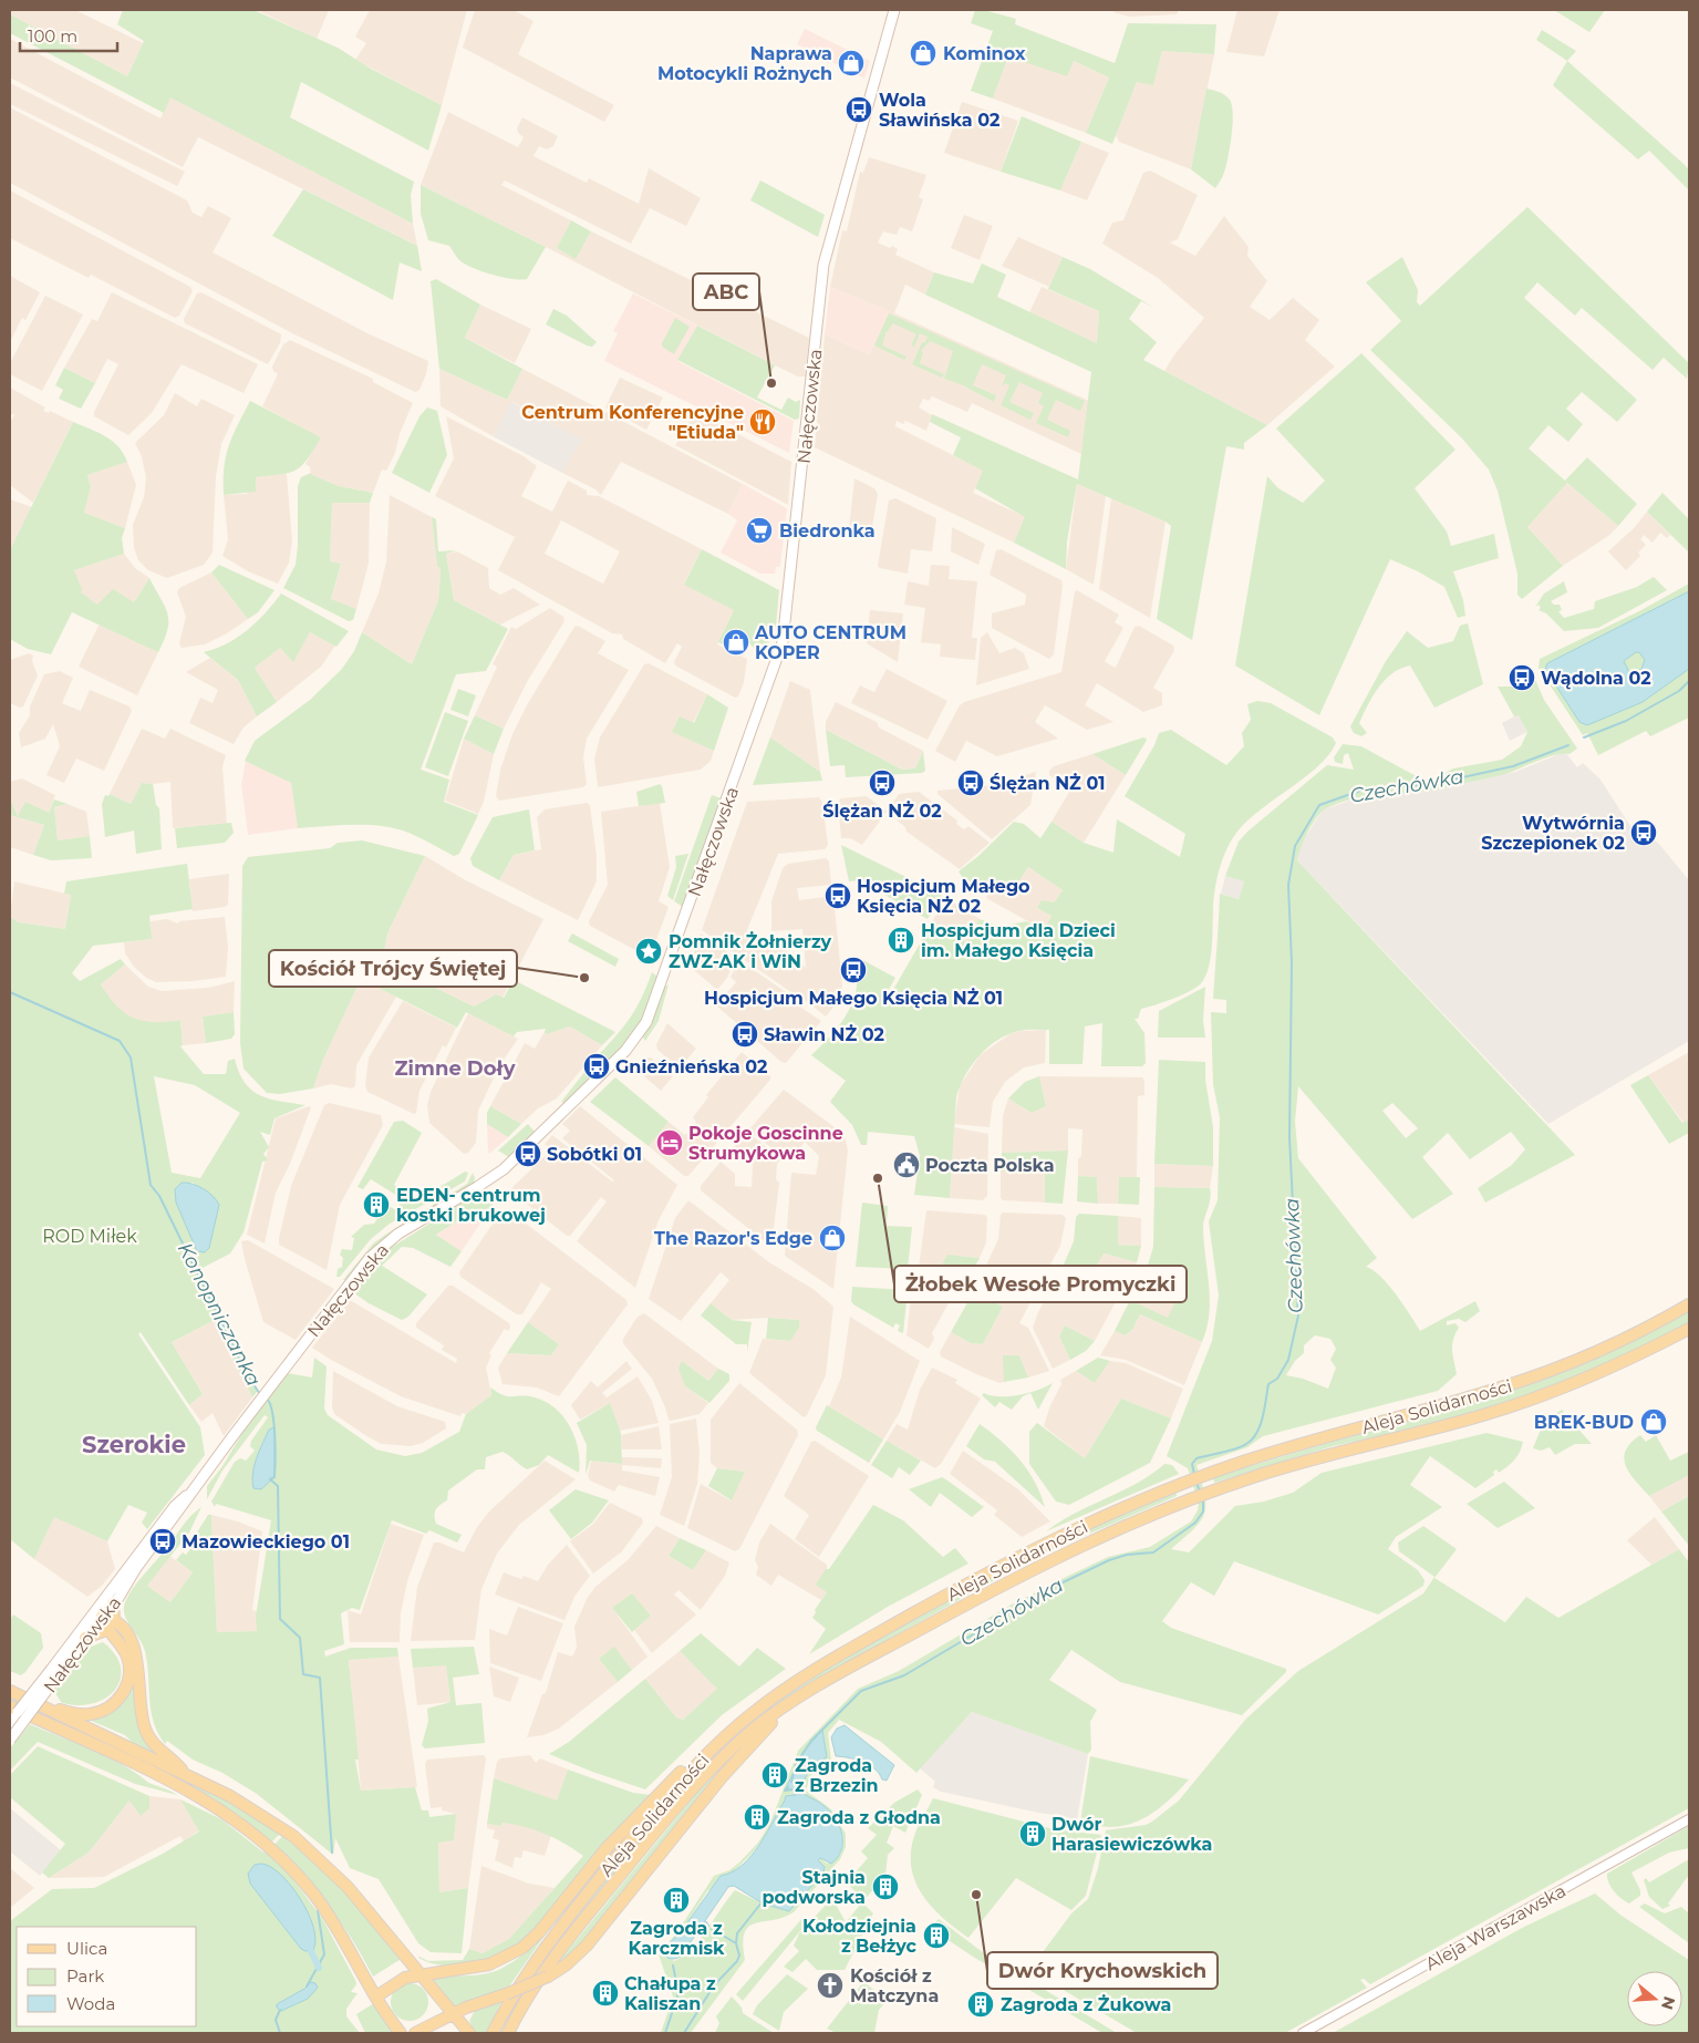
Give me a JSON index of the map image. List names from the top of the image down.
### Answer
{
  "streets": {
    "main road": ["Nałęczowska", "Aleja Solidarności"],
    "street": ["Aleja Warszawska"]
  },
  "districts": ["Zimne Doły", "Szerokie"],
  "water": ["Czechówka", "Konopniczanka"],
  "parks": ["ROD Miłek"],
  "places": {
    "shop": [
      "Kominox",
      "Naprawa Motocykli Rożnych",
      "AUTO CENTRUM KOPER",
      "The Razor's Edge",
      "BREK-BUD"
    ],
    "bus stop": [
      "Wola Sławińska 02",
      "Wądolna 02",
      "Ślężan NŻ 02",
      "Ślężan NŻ 01",
      "Wytwórnia Szczepionek 02",
      "Hospicjum Małego Księcia NŻ 02",
      "Hospicjum Małego Księcia NŻ 01",
      "Sławin NŻ 02",
      "Gnieźnieńska 02",
      "Sobótki 01",
      "Mazowieckiego 01"
    ],
    "other": [
      "ABC",
      "Kościół Trójcy Świętej",
      "Żłobek Wesołe Promyczki",
      "Dwór Krychowskich"
    ],
    "restaurant": ["Centrum Konferencyjne \"Etiuda\""],
    "supermarket": ["Biedronka"],
    "building": [
      "Hospicjum dla Dzieci im. Małego Księcia",
      "EDEN- centrum kostki brukowej",
      "Zagroda z Brzezin",
      "Zagroda z Głodna",
      "Dwór Harasiewiczówka",
      "Stajnia podworska",
      "Zagroda z Karczmisk",
      "Kołodziejnia z Bełżyc",
      "Chałupa z Kaliszan",
      "Zagroda z Żukowa"
    ],
    "place": ["Pomnik Żołnierzy ZWZ-AK i WiN"],
    "hotel": ["Pokoje Goscinne Strumykowa"],
    "public building": ["Poczta Polska"],
    "church": ["Kościół z Matczyna"]
  },
  "legend": ["Ulica", "Park", "Woda"],
  "scale_bar": "100 m",
  "north": "right"
}
